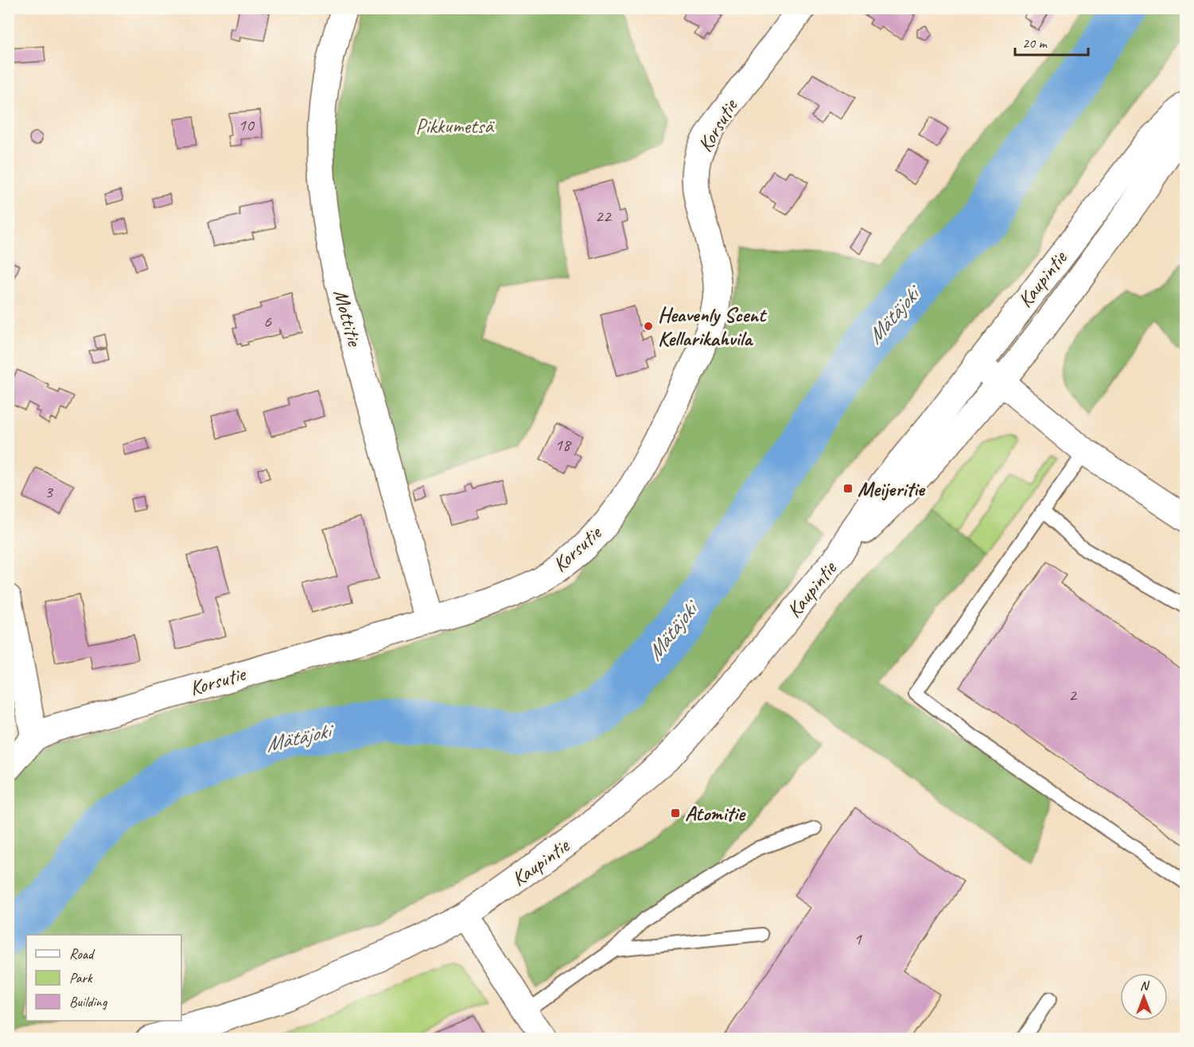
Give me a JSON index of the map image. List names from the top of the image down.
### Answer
{
  "streets": {
    "street": ["Korsutie", "Kaupintie", "Mottitie"]
  },
  "crossings": [
    ["Korsutie", "Mottitie"]
  ],
  "water": ["Mätäjoki"],
  "parks": ["Pikkumetsä"],
  "places": {
    "other": ["Heavenly Scent Kellarikahvila"],
    "transit": ["Meijeritie", "Atomitie"]
  },
  "house_numbers": [
    "10",
    "22",
    "6",
    "18",
    "3",
    "2",
    "1"
  ],
  "legend": ["Road", "Park", "Building"],
  "scale_bar": "20 m",
  "north": "top"
}
